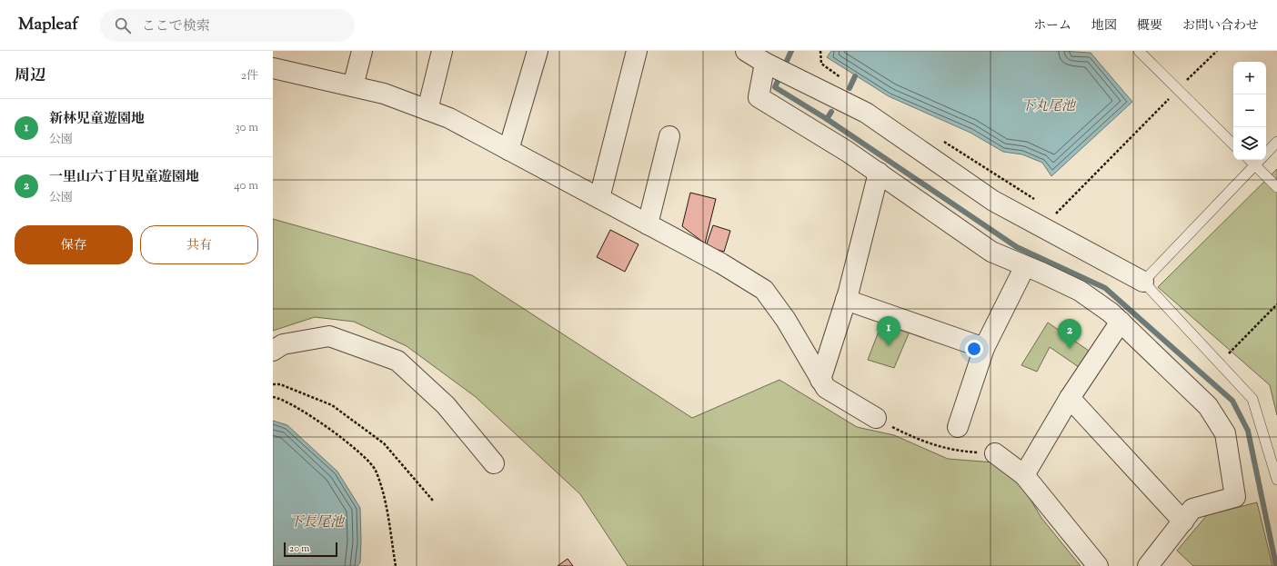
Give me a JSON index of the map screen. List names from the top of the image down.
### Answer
{
  "water": ["下丸尾池", "下長尾池"],
  "scale_bar": "20 m",
  "page": {
    "header": "Mapleaf",
    "search": "ここで検索",
    "nav": [
      "ホーム",
      "地図",
      "概要",
      "お問い合わせ"
    ],
    "heading": ["周辺", "2件"],
    "map_buttons": ["+", "−"],
    "list": [
      {
        "mark": "1",
        "name": "新林児童遊園地",
        "note": "公園",
        "value": "30 m"
      },
      {
        "mark": "2",
        "name": "一里山六丁目児童遊園地",
        "note": "公園",
        "value": "40 m"
      }
    ],
    "buttons": ["保存", "共有"],
    "pins": ["1", "2"],
    "scale": "20 m"
  }
}
